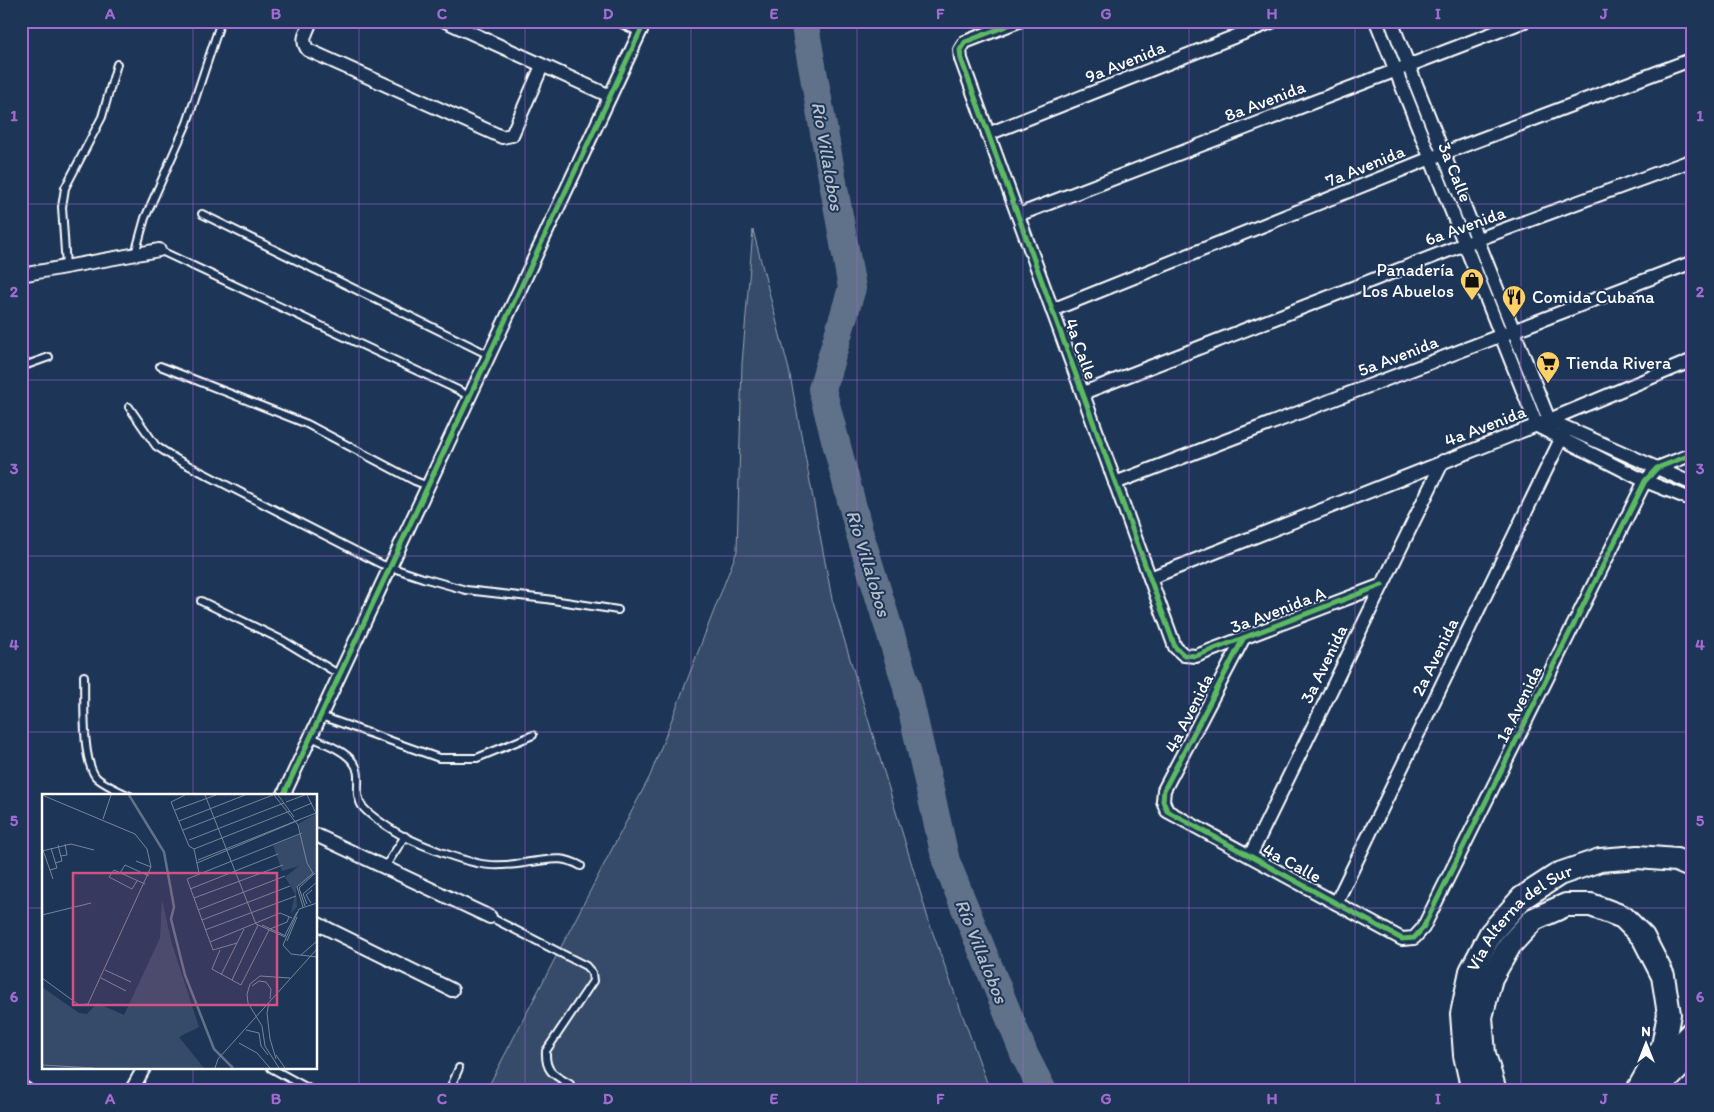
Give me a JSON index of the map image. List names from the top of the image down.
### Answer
{
  "streets": {
    "highway": ["Vía Alterna del Sur"],
    "street": [
      "9a Avenida",
      "8a Avenida",
      "7a Avenida",
      "3a Calle",
      "6a Avenida",
      "4a Calle",
      "5a Avenida",
      "4a Avenida",
      "3a Avenida A",
      "2a Avenida",
      "3a Avenida",
      "1a Avenida"
    ]
  },
  "crossings": [
    ["9a Avenida", "4a Calle"],
    ["8a Avenida", "3a Calle"],
    ["8a Avenida", "4a Calle"],
    ["7a Avenida", "3a Calle"],
    ["7a Avenida", "4a Calle"],
    ["3a Calle", "6a Avenida"],
    ["3a Calle", "5a Avenida"],
    ["3a Calle", "4a Avenida"],
    ["6a Avenida", "4a Calle"],
    ["4a Calle", "5a Avenida"],
    ["4a Calle", "4a Avenida"],
    ["4a Calle", "3a Avenida A"],
    ["4a Calle", "2a Avenida"],
    ["4a Calle", "3a Avenida"],
    ["4a Calle", "1a Avenida"],
    ["4a Avenida", "3a Avenida A"],
    ["4a Avenida", "3a Avenida"],
    ["3a Avenida A", "3a Avenida"]
  ],
  "water": ["Río Villalobos"],
  "places": {
    "shop": ["Panadería Los Abuelos"],
    "restaurant": ["Comida Cubana"],
    "supermarket": ["Tienda Rivera"]
  },
  "north": "top",
  "grid": {
    "columns": [
      "A",
      "B",
      "C",
      "D",
      "E",
      "F",
      "G",
      "H",
      "I",
      "J"
    ],
    "rows": [
      "1",
      "2",
      "3",
      "4",
      "5",
      "6"
    ]
  }
}
